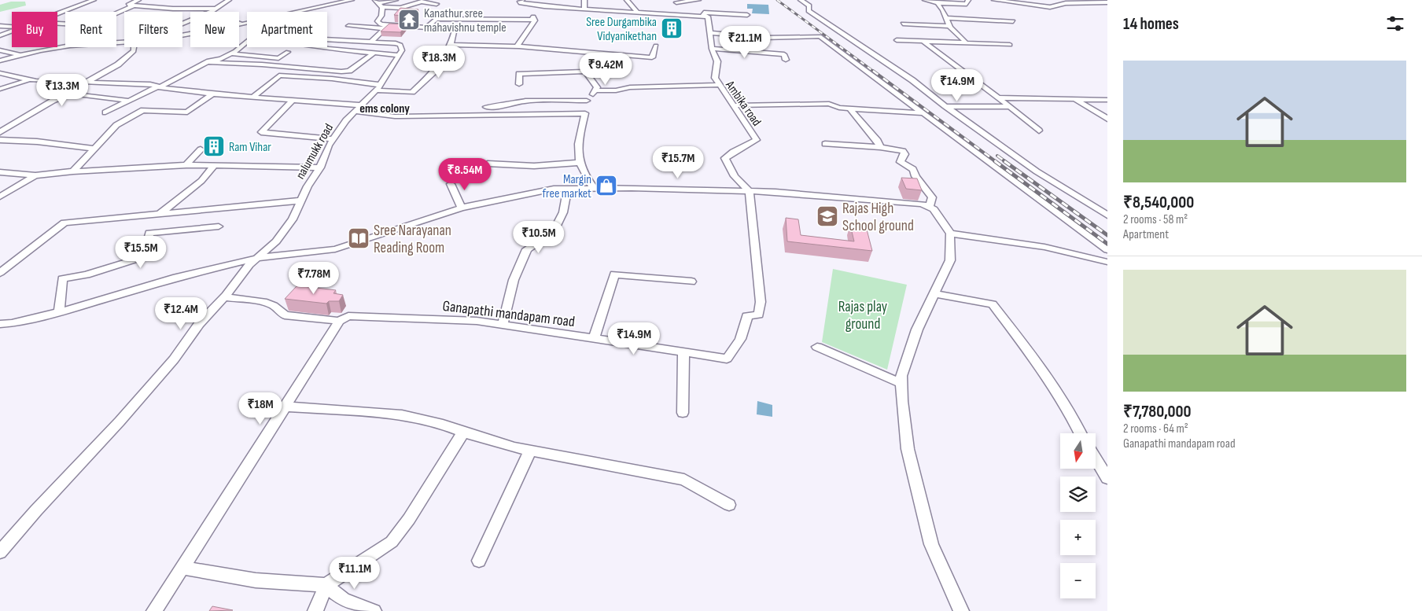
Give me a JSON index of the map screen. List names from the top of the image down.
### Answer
{
  "streets": {
    "street": ["Ambika road", "nalumukk road", "Ganapathi mandapam road"]
  },
  "crossings": [
    ["Ambika road", "Ganapathi mandapam road"],
    ["nalumukk road", "Ganapathi mandapam road"]
  ],
  "districts": ["ems colony"],
  "parks": ["Rajas play ground"],
  "places": {
    "temple": ["Kanathur sree mahavishnu temple"],
    "building": ["Sree Durgambika Vidyanikethan", "Ram Vihar"],
    "shop": ["Margin free market"],
    "school or university": ["Rajas High School ground"],
    "library": ["Sree Narayanan Reading Room"]
  },
  "north": "bottom",
  "page": {
    "heading": "14 homes",
    "chip": [
      "Buy",
      "Rent",
      "Filters",
      "New",
      "Apartment"
    ],
    "price": [
      "₹21.1M",
      "₹18.3M",
      "₹9.42M",
      "₹14.9M",
      "₹13.3M",
      "₹15.7M",
      "₹8.54M",
      "₹10.5M",
      "₹15.5M",
      "₹7.78M",
      "₹12.4M",
      "₹14.9M",
      "₹18M",
      "₹11.1M"
    ],
    "list": [
      {
        "name": "₹8,540,000",
        "note": "2 rooms · 58 m² · Apartment"
      },
      {
        "name": "₹7,780,000",
        "note": "2 rooms · 64 m² · Ganapathi mandapam road"
      }
    ],
    "map_buttons": ["+", "−"]
  }
}
